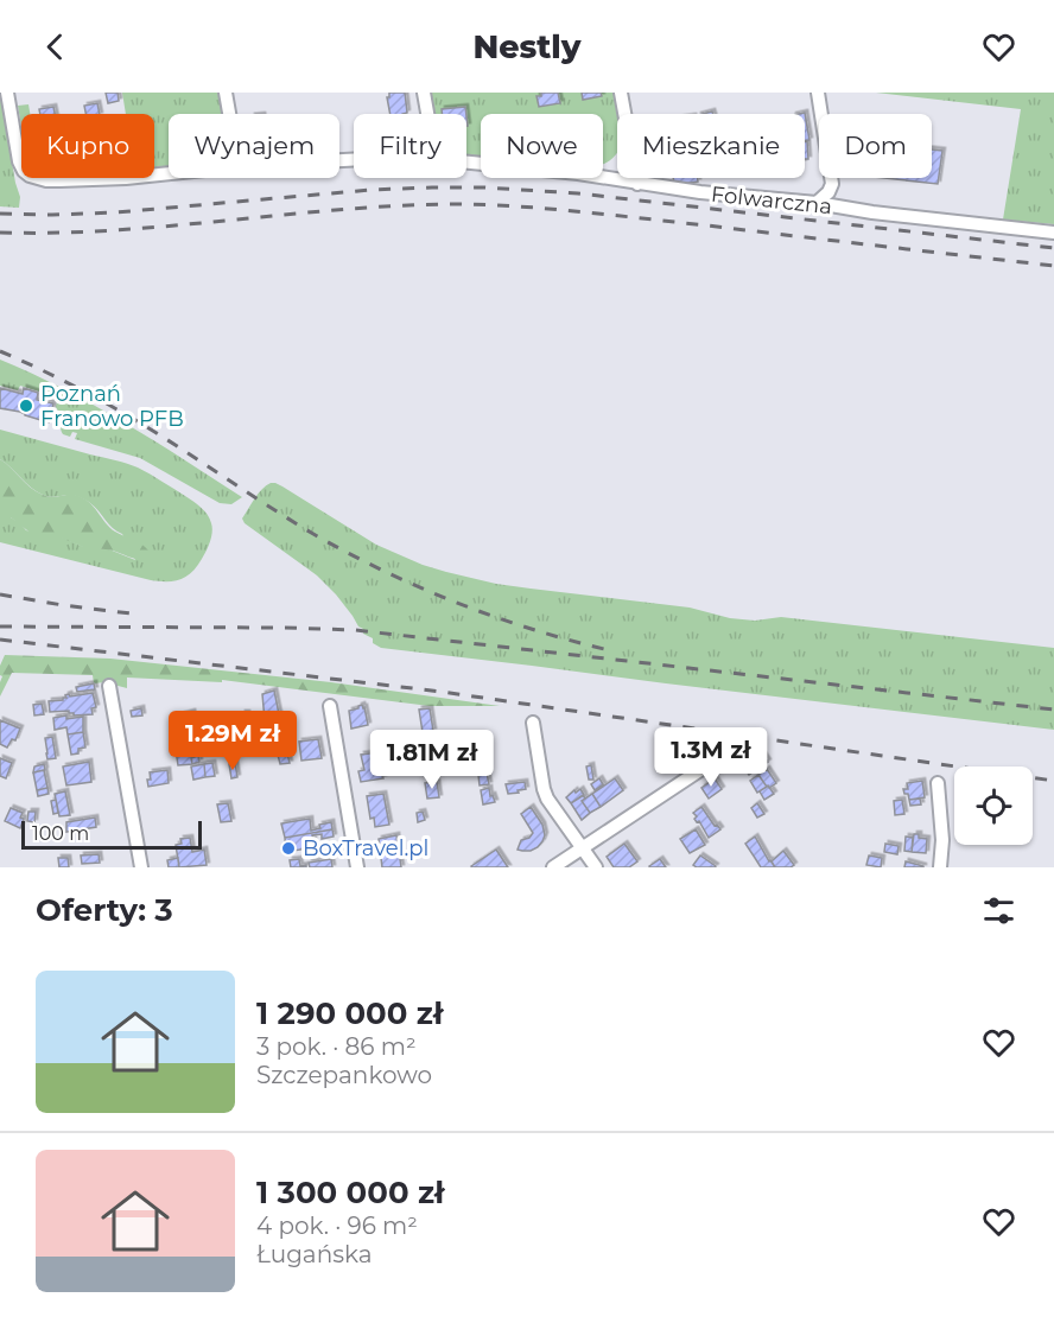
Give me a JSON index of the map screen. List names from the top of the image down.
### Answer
{
  "streets": {
    "street": ["Folwarczna"]
  },
  "places": ["Poznań Franowo PFB", "BoxTravel.pl"],
  "scale_bar": "100 m",
  "page": {
    "header": "Nestly",
    "chip": [
      "Kupno",
      "Wynajem",
      "Filtry",
      "Nowe",
      "Mieszkanie",
      "Dom"
    ],
    "price": ["1.29M zł", "1.3M zł", "1.81M zł"],
    "scale": "100 m",
    "heading": "Oferty: 3",
    "list": [
      {
        "name": "1 290 000 zł",
        "note": "3 pok. · 86 m² · Szczepankowo"
      },
      {
        "name": "1 300 000 zł",
        "note": "4 pok. · 96 m² · Ługańska"
      }
    ]
  }
}
